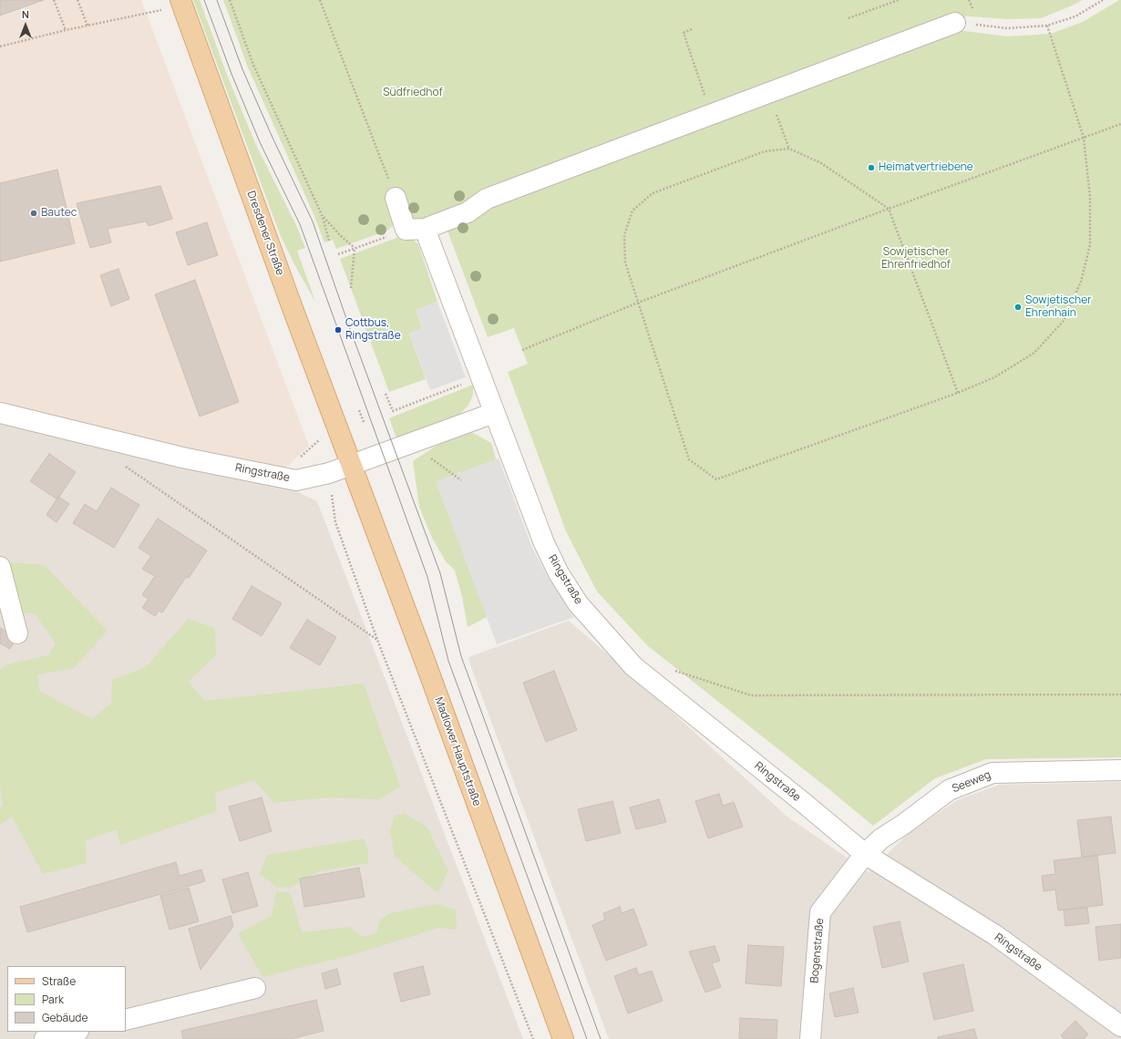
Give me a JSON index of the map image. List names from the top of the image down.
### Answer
{
  "streets": {
    "main road": ["Dresdener Straße", "Madlower Hauptstraße"],
    "street": ["Ringstraße", "Seeweg", "Bogenstraße"]
  },
  "crossings": [
    ["Dresdener Straße", "Ringstraße"],
    ["Dresdener Straße", "Madlower Hauptstraße"],
    ["Ringstraße", "Madlower Hauptstraße"],
    ["Ringstraße", "Seeweg"],
    ["Ringstraße", "Bogenstraße"],
    ["Seeweg", "Bogenstraße"]
  ],
  "parks": ["Südfriedhof", "Sowjetischer Ehrenfriedhof"],
  "places": [
    "Heimatvertriebene",
    "Bautec",
    "Sowjetischer Ehrenhain",
    "Cottbus, Ringstraße"
  ],
  "legend": ["Straße", "Park", "Gebäude"],
  "north": "top"
}
